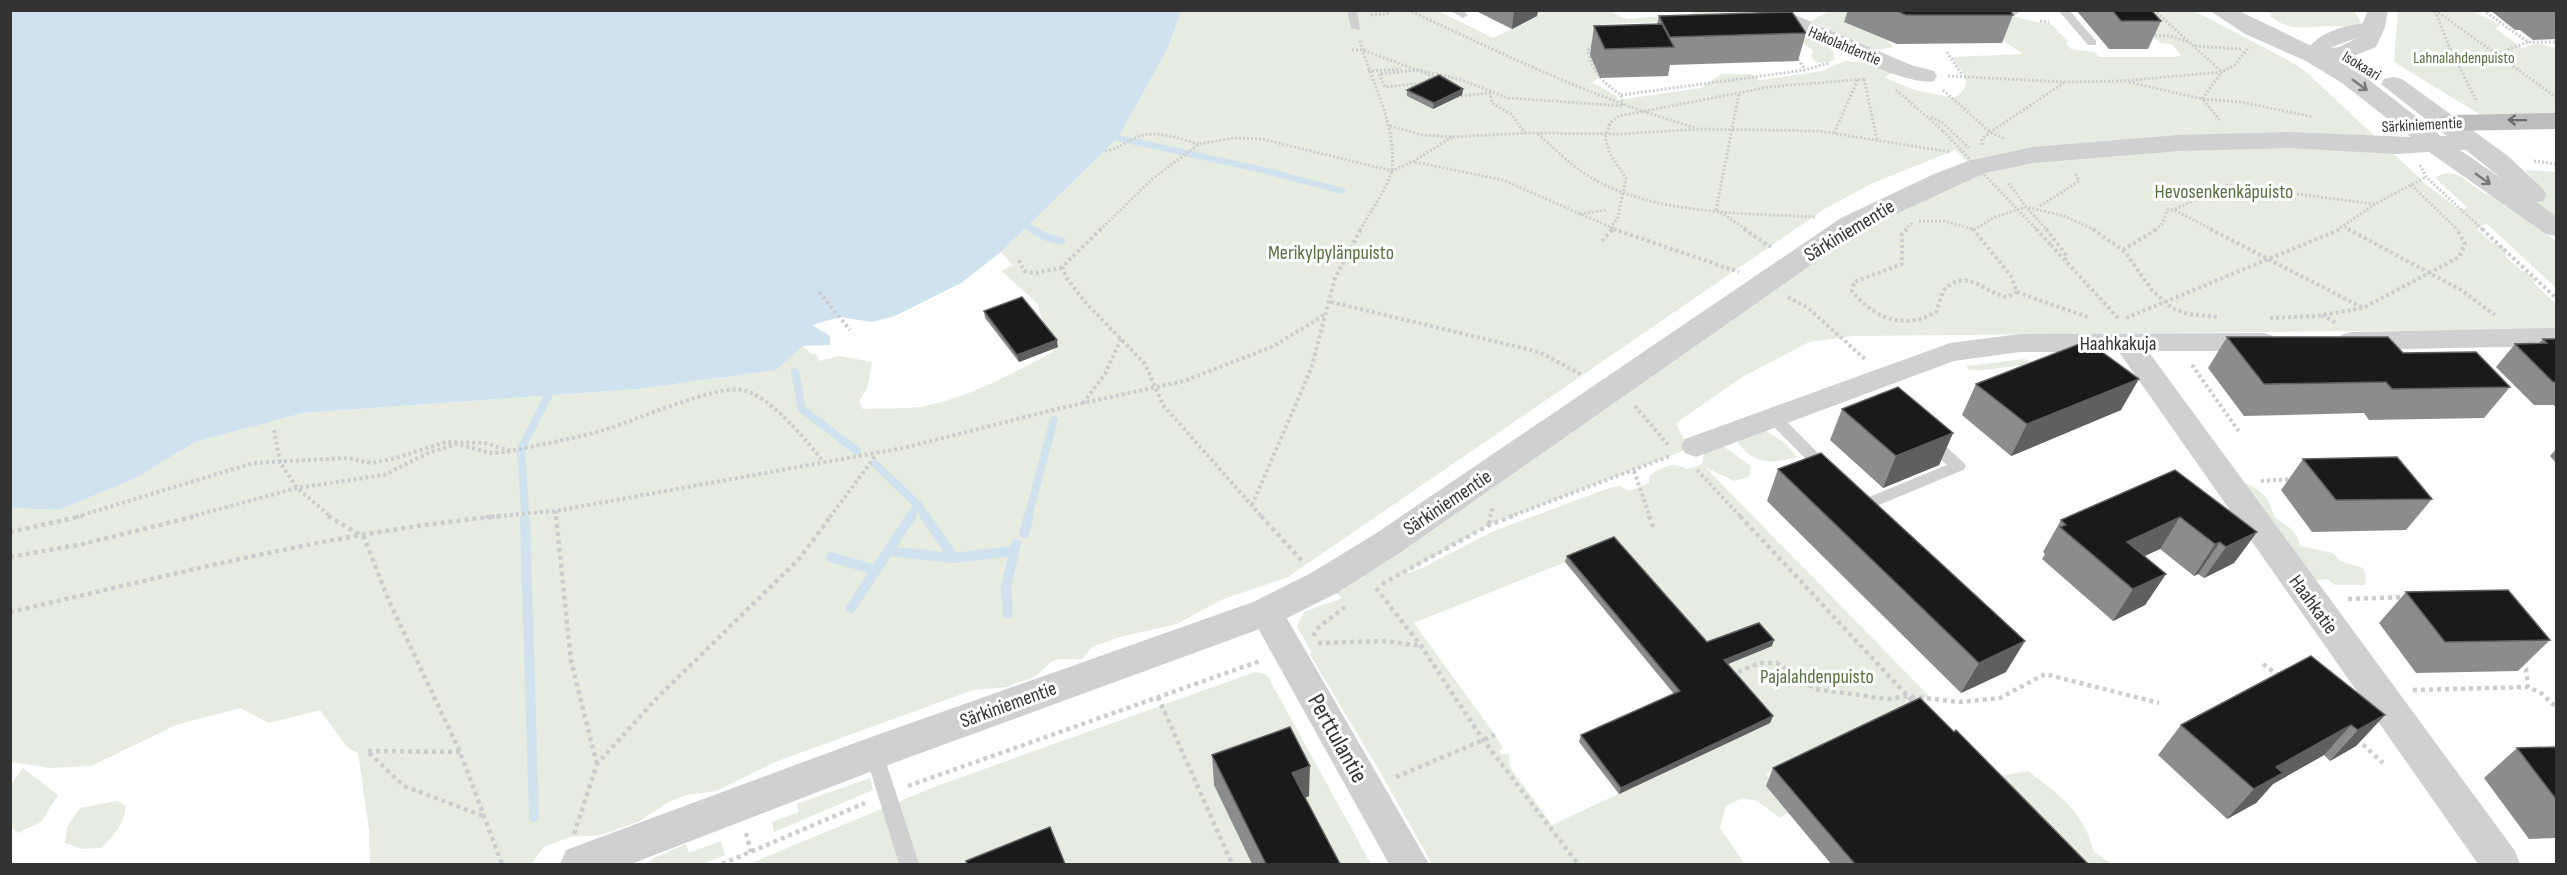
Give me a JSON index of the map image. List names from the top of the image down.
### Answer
{
  "streets": {
    "main road": ["Särkiniementie"],
    "street": [
      "Hakolahdentie",
      "Isokaari",
      "Haahkakuja",
      "Haahkatie",
      "Perttulantie"
    ]
  },
  "crossings": [
    ["Isokaari", "Särkiniementie"],
    ["Särkiniementie", "Perttulantie"],
    ["Haahkakuja", "Haahkatie"]
  ],
  "parks": [
    "Lahnalahdenpuisto",
    "Hevosenkenkäpuisto",
    "Merikylpylänpuisto",
    "Pajalahdenpuisto"
  ]
}
